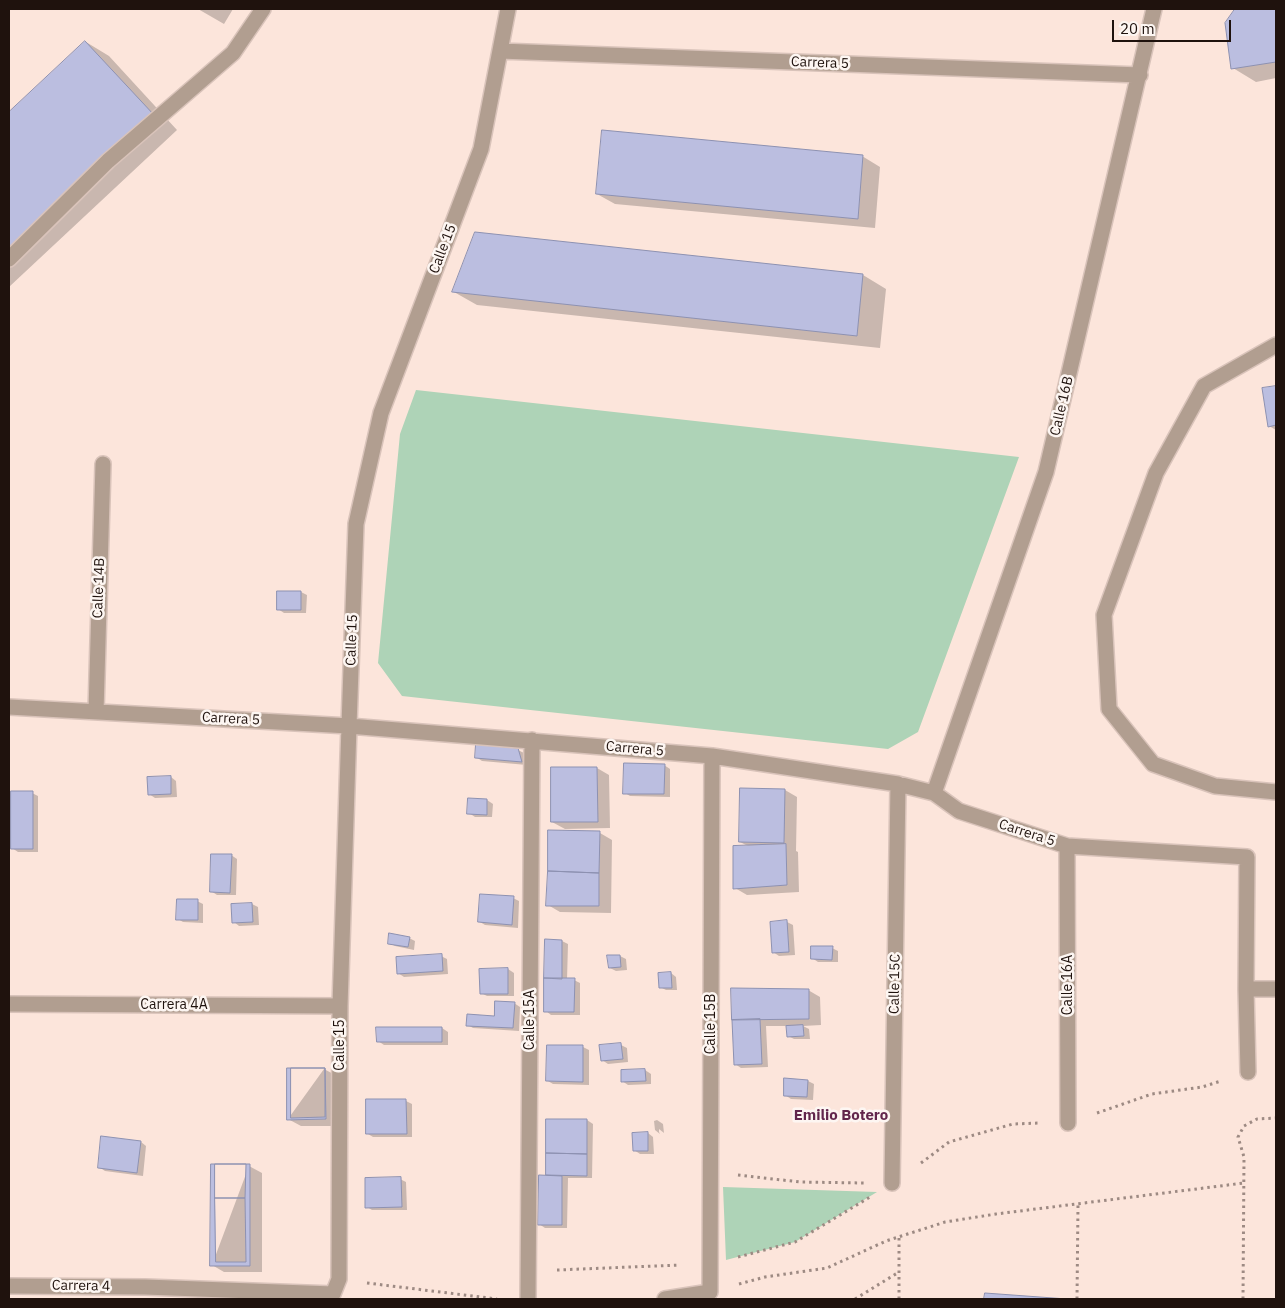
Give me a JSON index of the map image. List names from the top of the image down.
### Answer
{
  "streets": {
    "street": [
      "Carrera 5",
      "Calle 15",
      "Calle 16B",
      "Calle 14B",
      "Calle 15C",
      "Calle 16A",
      "Carrera 4A",
      "Calle 15A",
      "Calle 15B",
      "Carrera 4"
    ]
  },
  "crossings": [
    ["Carrera 5", "Calle 15"],
    ["Carrera 5", "Calle 16B"],
    ["Carrera 5", "Calle 14B"],
    ["Carrera 5", "Calle 15C"],
    ["Carrera 5", "Calle 16A"],
    ["Carrera 5", "Calle 15A"],
    ["Carrera 5", "Calle 15B"],
    ["Calle 15", "Carrera 4A"],
    ["Calle 15", "Carrera 4"]
  ],
  "districts": ["Emilio Botero"],
  "scale_bar": "20 m"
}
